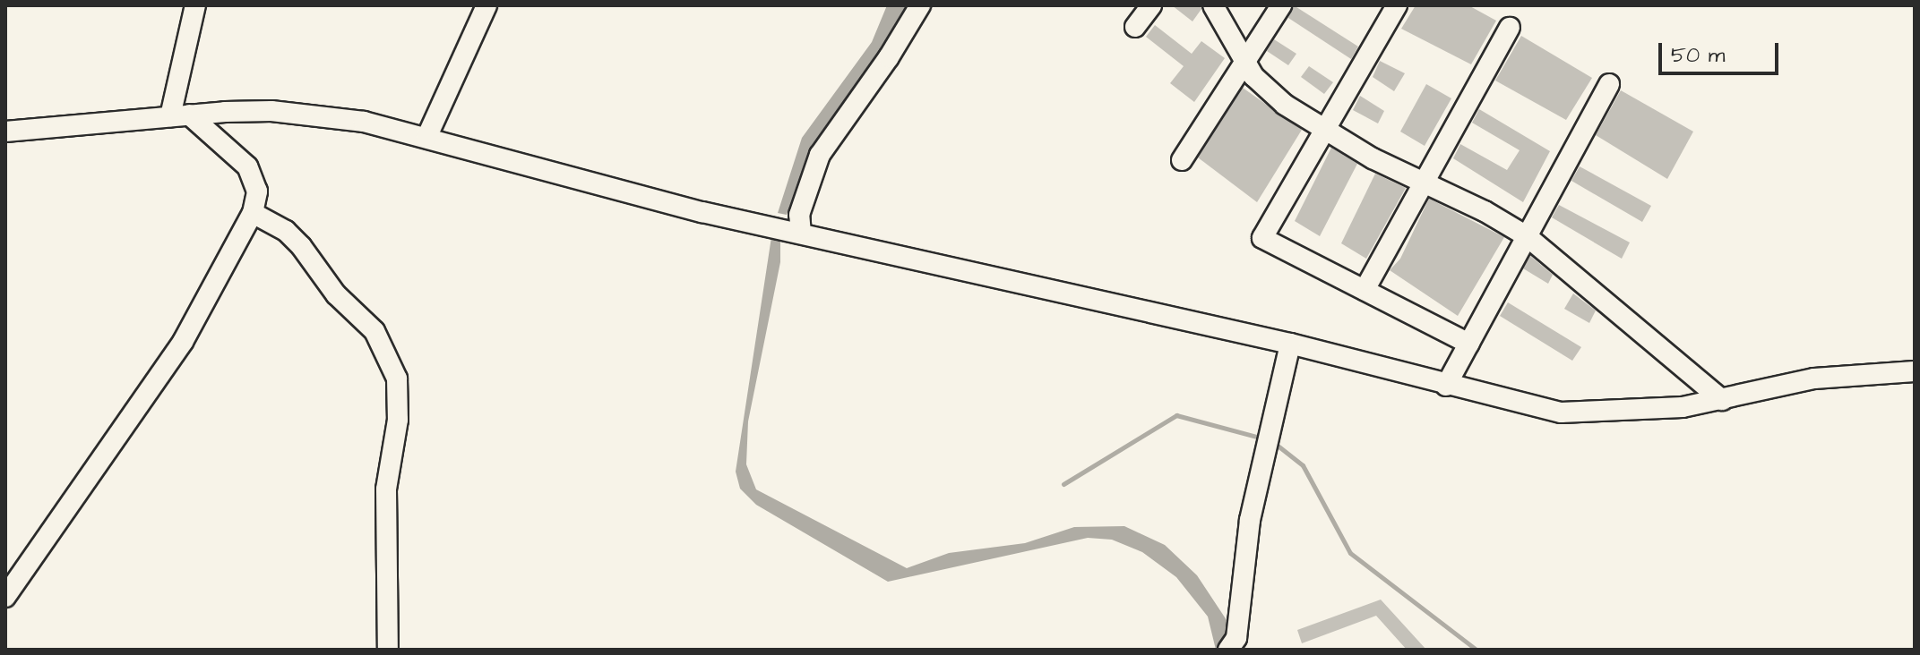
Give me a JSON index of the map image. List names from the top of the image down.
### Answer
{
  "scale_bar": "50 m"
}
